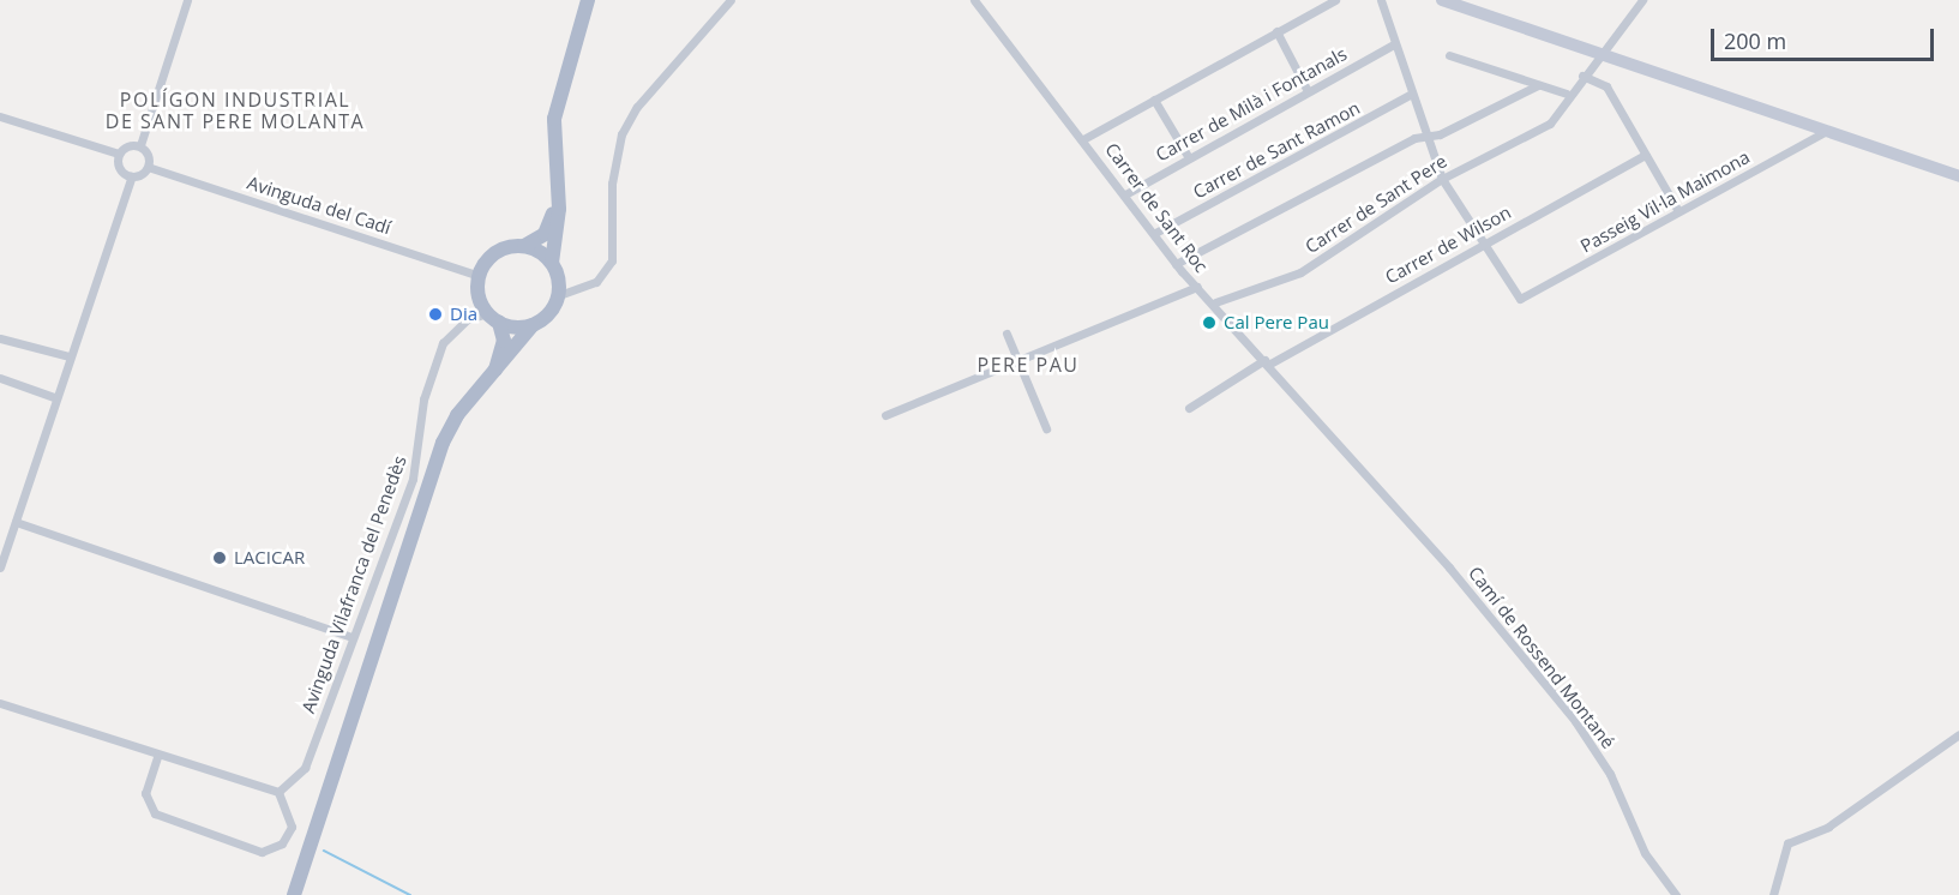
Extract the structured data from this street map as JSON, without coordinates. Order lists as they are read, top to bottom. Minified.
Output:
{"streets":{"street":["Carrer de Milà i Fontanals","Carrer de Sant Ramon","Passeig Vil·la Maimona","Carrer de Sant Pere","Avinguda del Cadí","Carrer de Sant Roc","Carrer de Wilson","Avinguda Vilafranca del Penedès","Camí de Rossend Montané"]},"crossings":[["Carrer de Milà i Fontanals","Carrer de Sant Roc"],["Carrer de Sant Ramon","Carrer de Sant Roc"],["Passeig Vil·la Maimona","Carrer de Wilson"],["Carrer de Sant Pere","Carrer de Sant Roc"],["Avinguda del Cadí","Avinguda Vilafranca del Penedès"],["Carrer de Sant Roc","Carrer de Wilson"],["Carrer de Sant Roc","Camí de Rossend Montané"]],"districts":["POLÍGON INDUSTRIAL DE SANT PERE MOLANTA","PERE PAU"],"places":["Dia","Cal Pere Pau","LACICAR"],"scale_bar":"200 m"}
